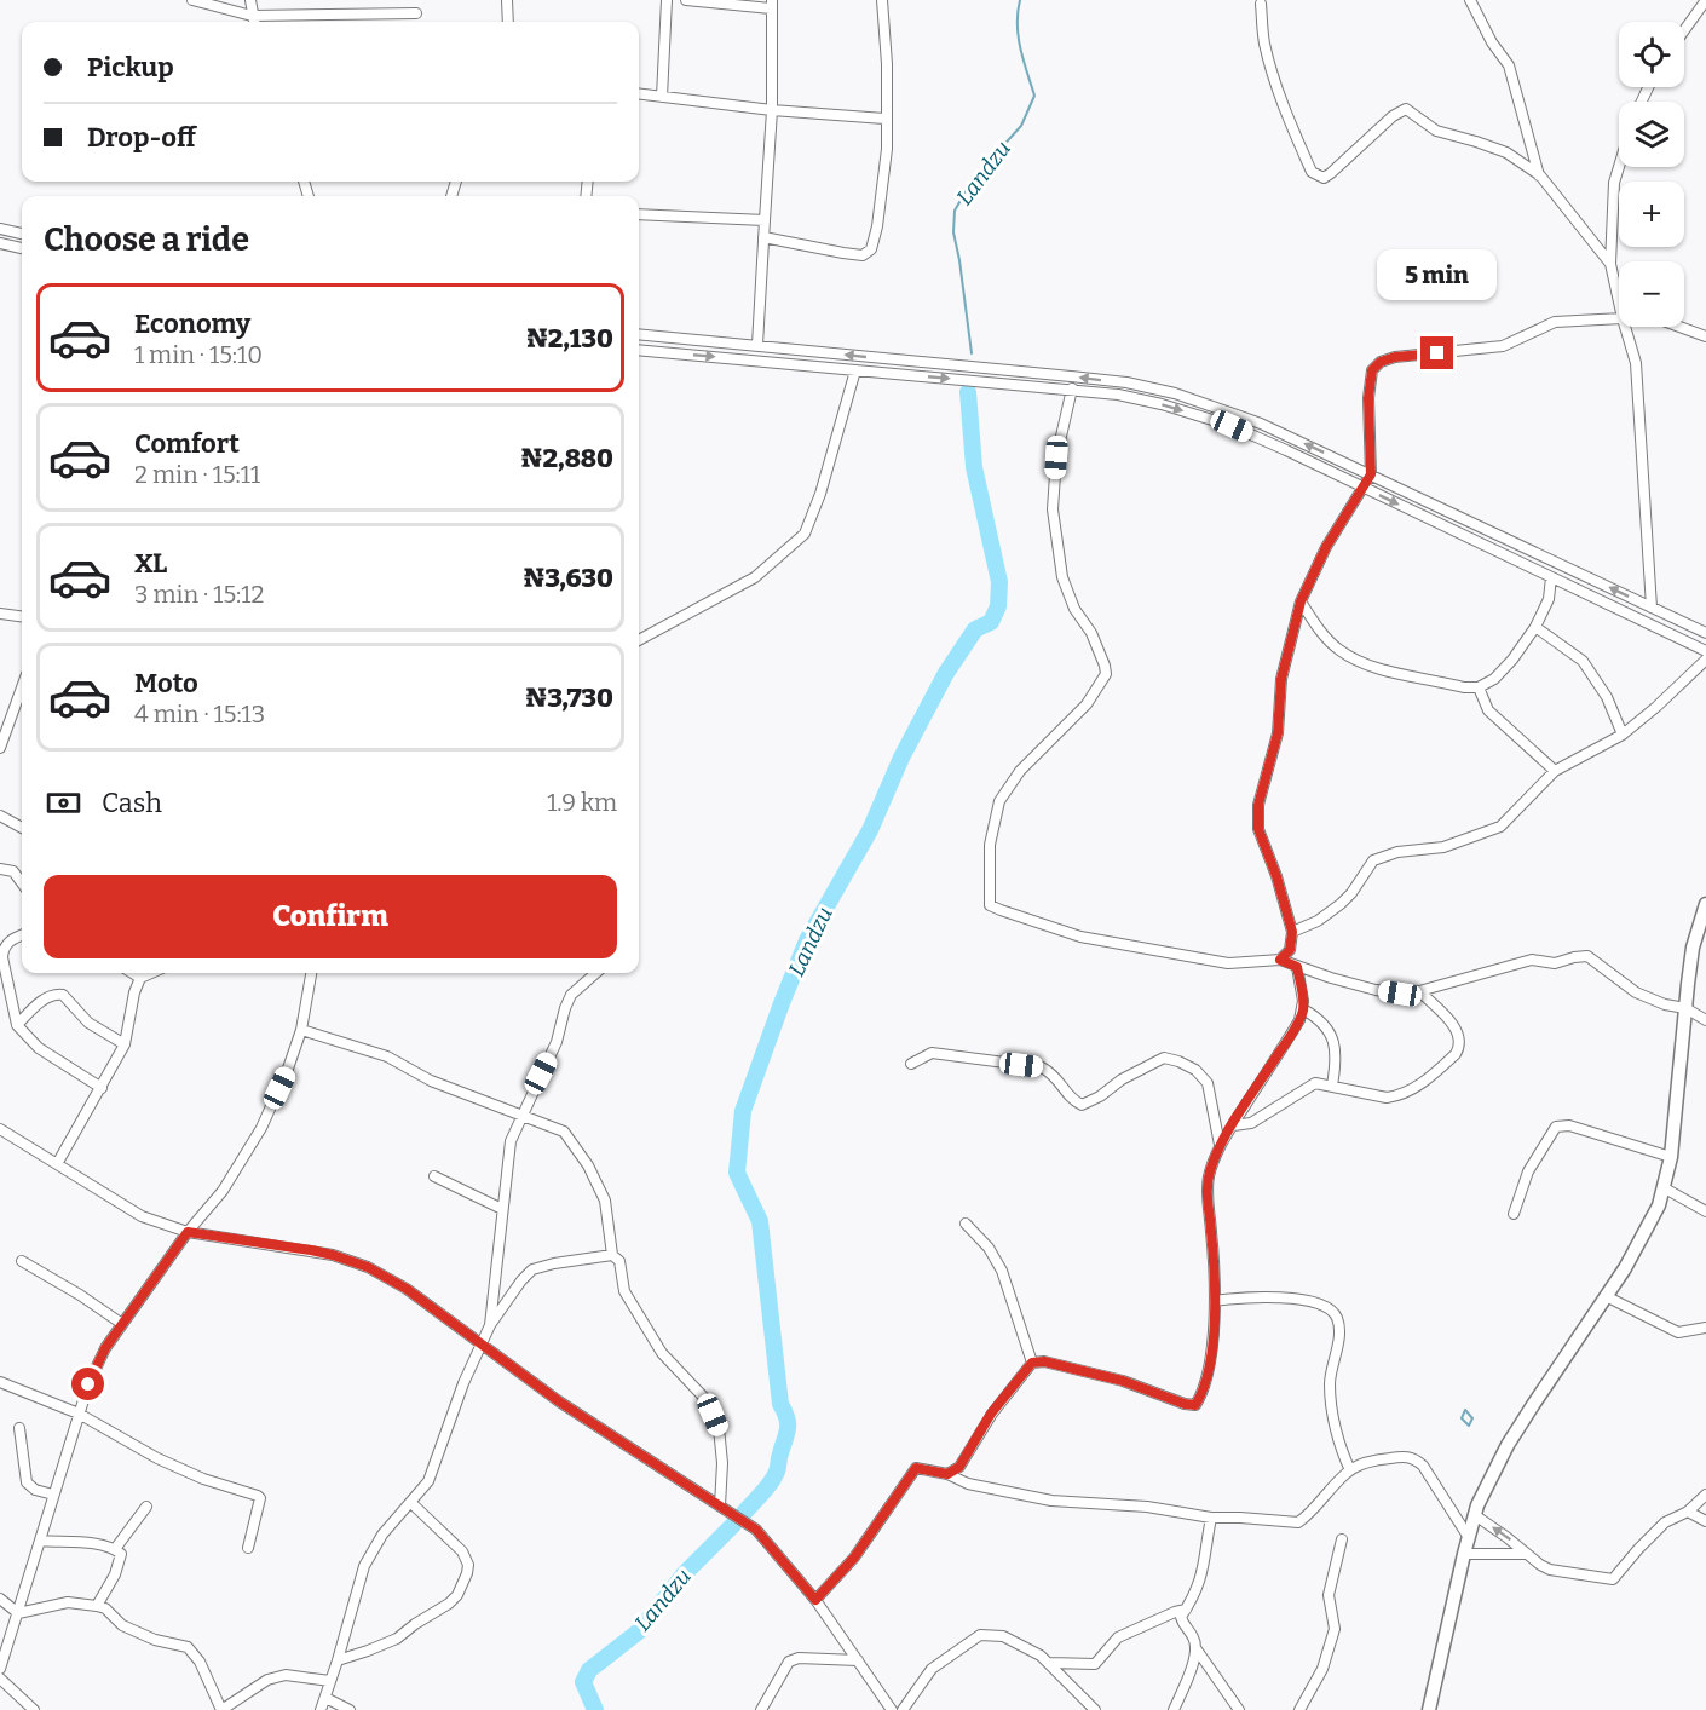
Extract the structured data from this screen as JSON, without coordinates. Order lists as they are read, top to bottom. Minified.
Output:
{"water":["Landzu"],"page":{"map_buttons":["+","−"],"banner":["Pickup","Drop-off"],"heading":"Choose a ride","bubble":"5 min","list":[{"name":"Economy","note":"1 min · 15:10","value":"₦2,130"},{"name":"Comfort","note":"2 min · 15:11","value":"₦2,880"},{"name":"XL","note":"3 min · 15:12","value":"₦3,630"},{"name":"Moto","note":"4 min · 15:13","value":"₦3,730"}],"pay":["Cash","1.9 km"],"buttons":"Confirm"}}
